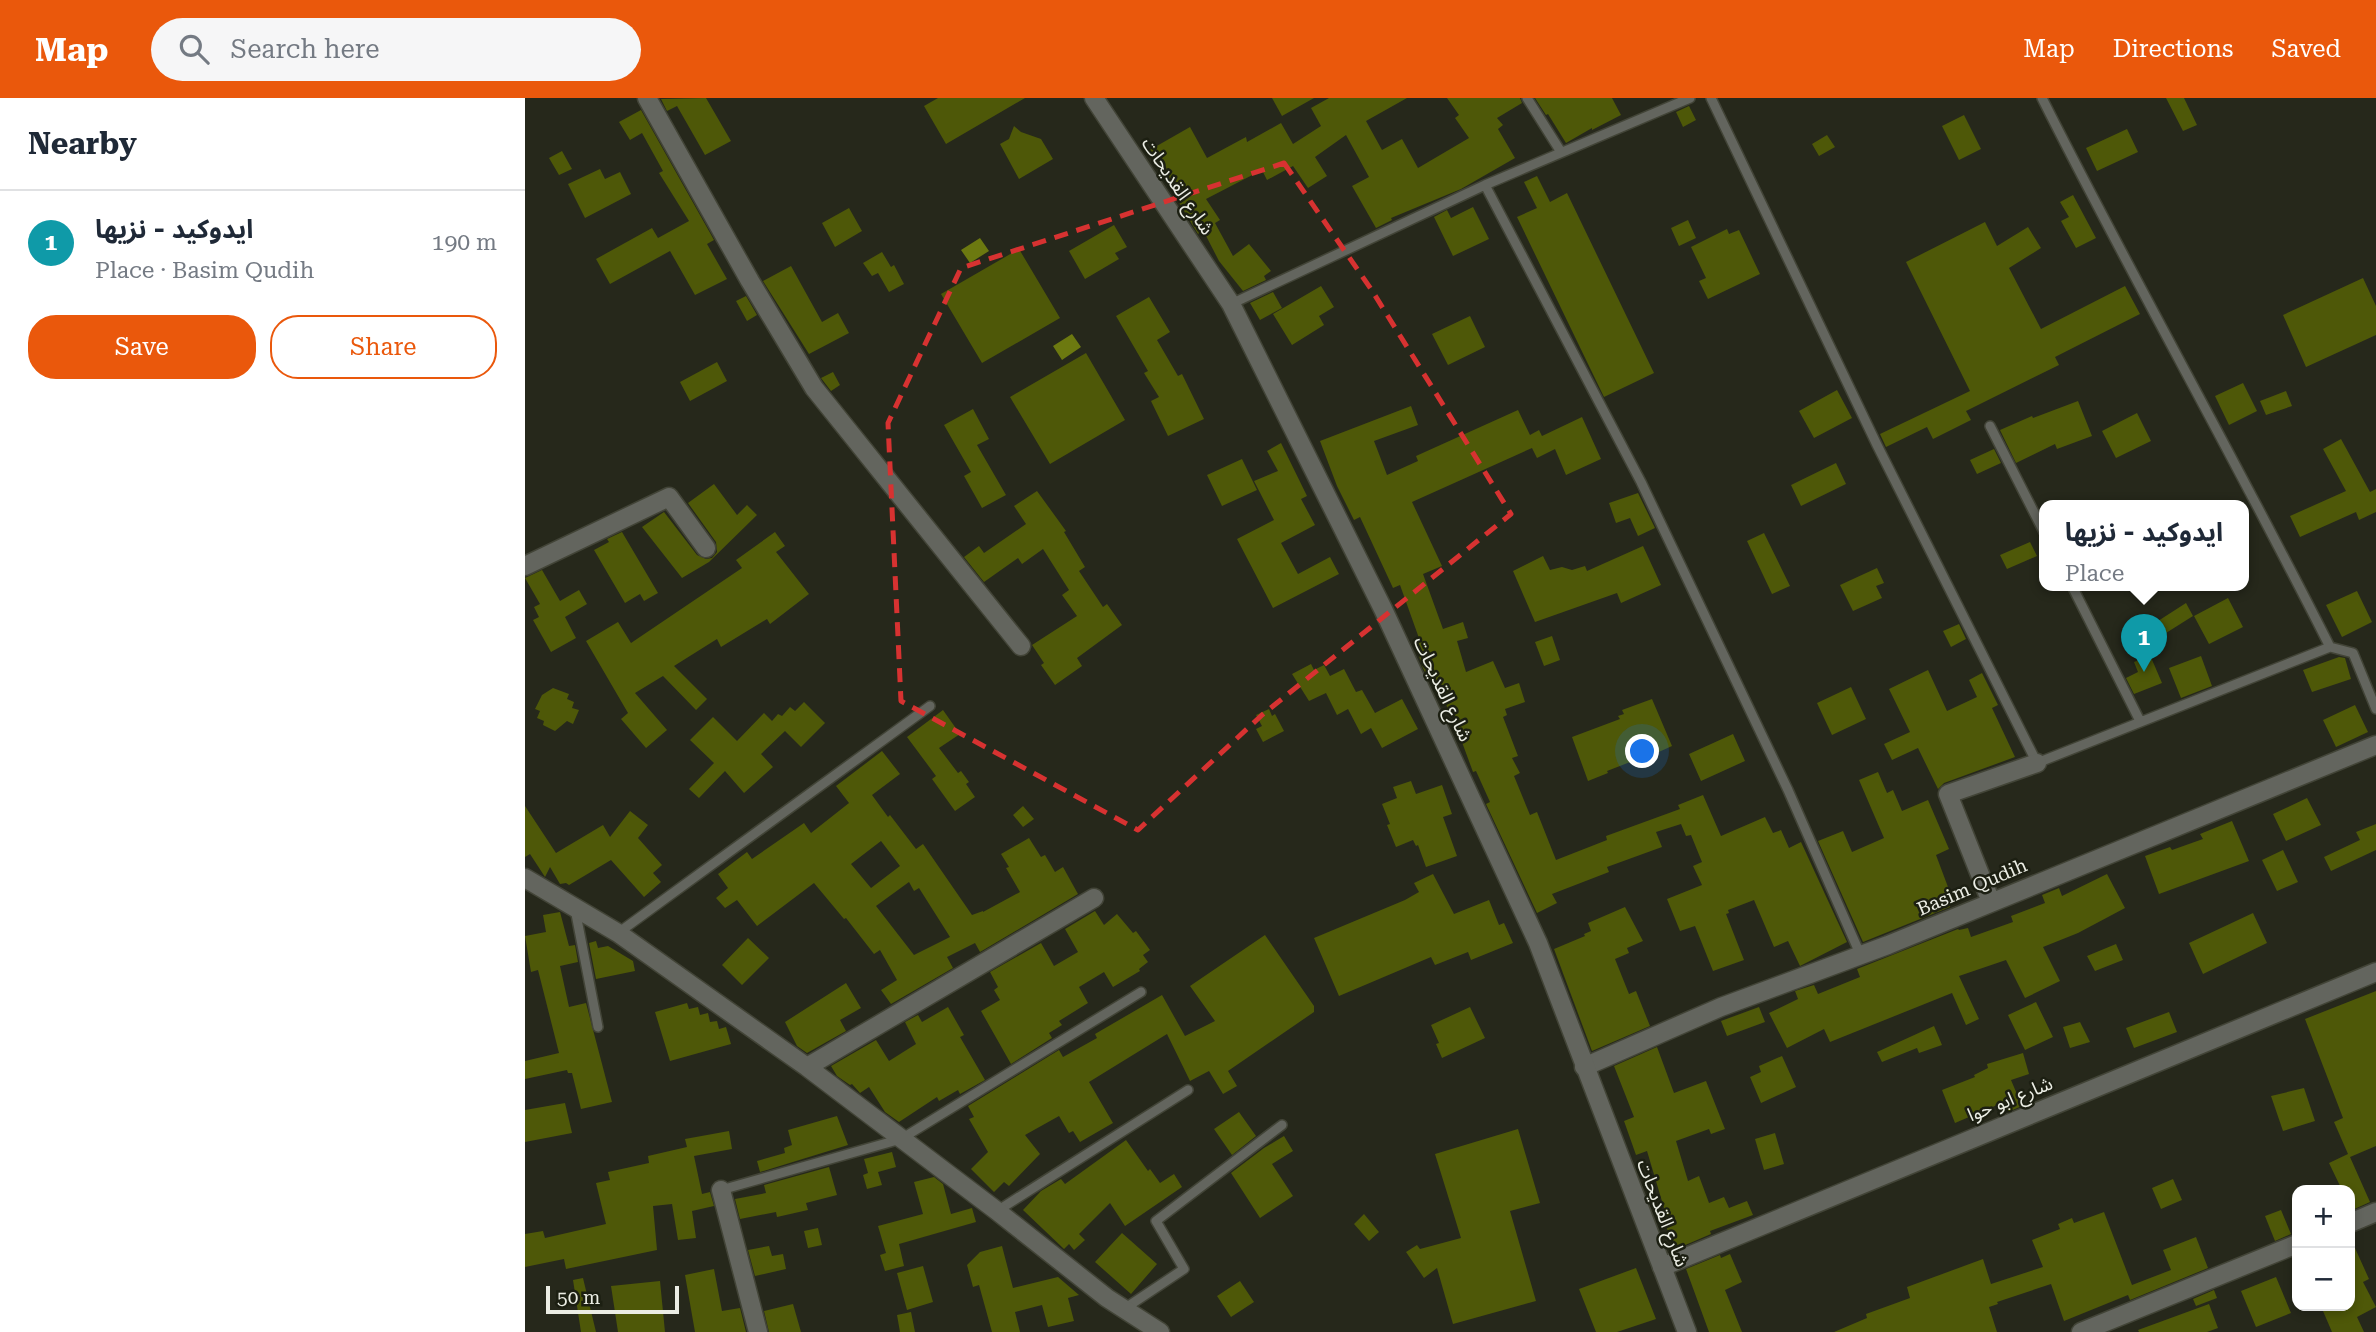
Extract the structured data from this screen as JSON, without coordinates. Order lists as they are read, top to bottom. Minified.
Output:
{"streets":{"street":["شارع القديحات","Basim Qudih","شارع ابو حوا"]},"crossings":[["شارع القديحات","Basim Qudih"],["شارع القديحات","شارع ابو حوا"]],"scale_bar":"50 m","page":{"header":"Map","search":"Search here","nav":["Map","Directions","Saved"],"heading":"Nearby","list":[{"mark":"1","name":"ايدوكيد - نزيها","note":"Place · Basim Qudih","value":"190 m"}],"buttons":["Save","Share"],"popup":["ايدوكيد - نزيها","Place"],"pins":"1","map_buttons":["+","−"],"scale":"50 m"}}
